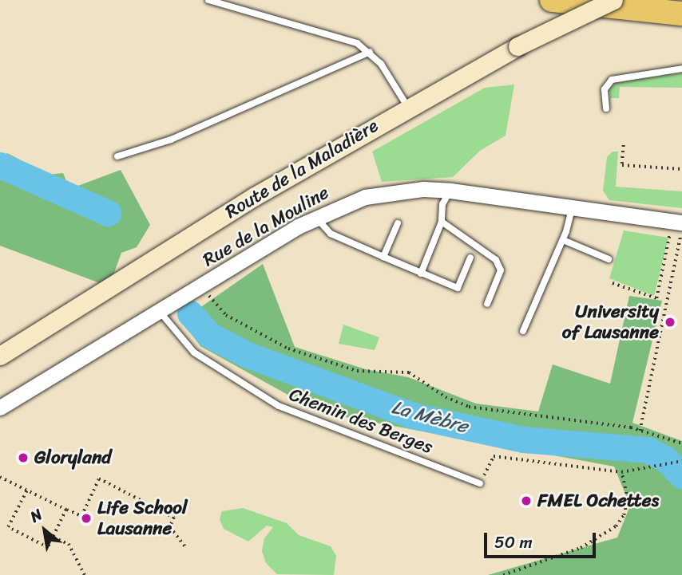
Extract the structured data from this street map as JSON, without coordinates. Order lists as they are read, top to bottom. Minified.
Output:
{"streets":{"main road":["Route de la Maladière"],"street":["Rue de la Mouline"],"lane":["Chemin des Berges"]},"crossings":[["Rue de la Mouline","Chemin des Berges"]],"water":["La Mèbre"],"places":["University of Lausanne","Gloryland","FMEL Ochettes","Life School Lausanne"],"scale_bar":"50 m","north":"top left"}
